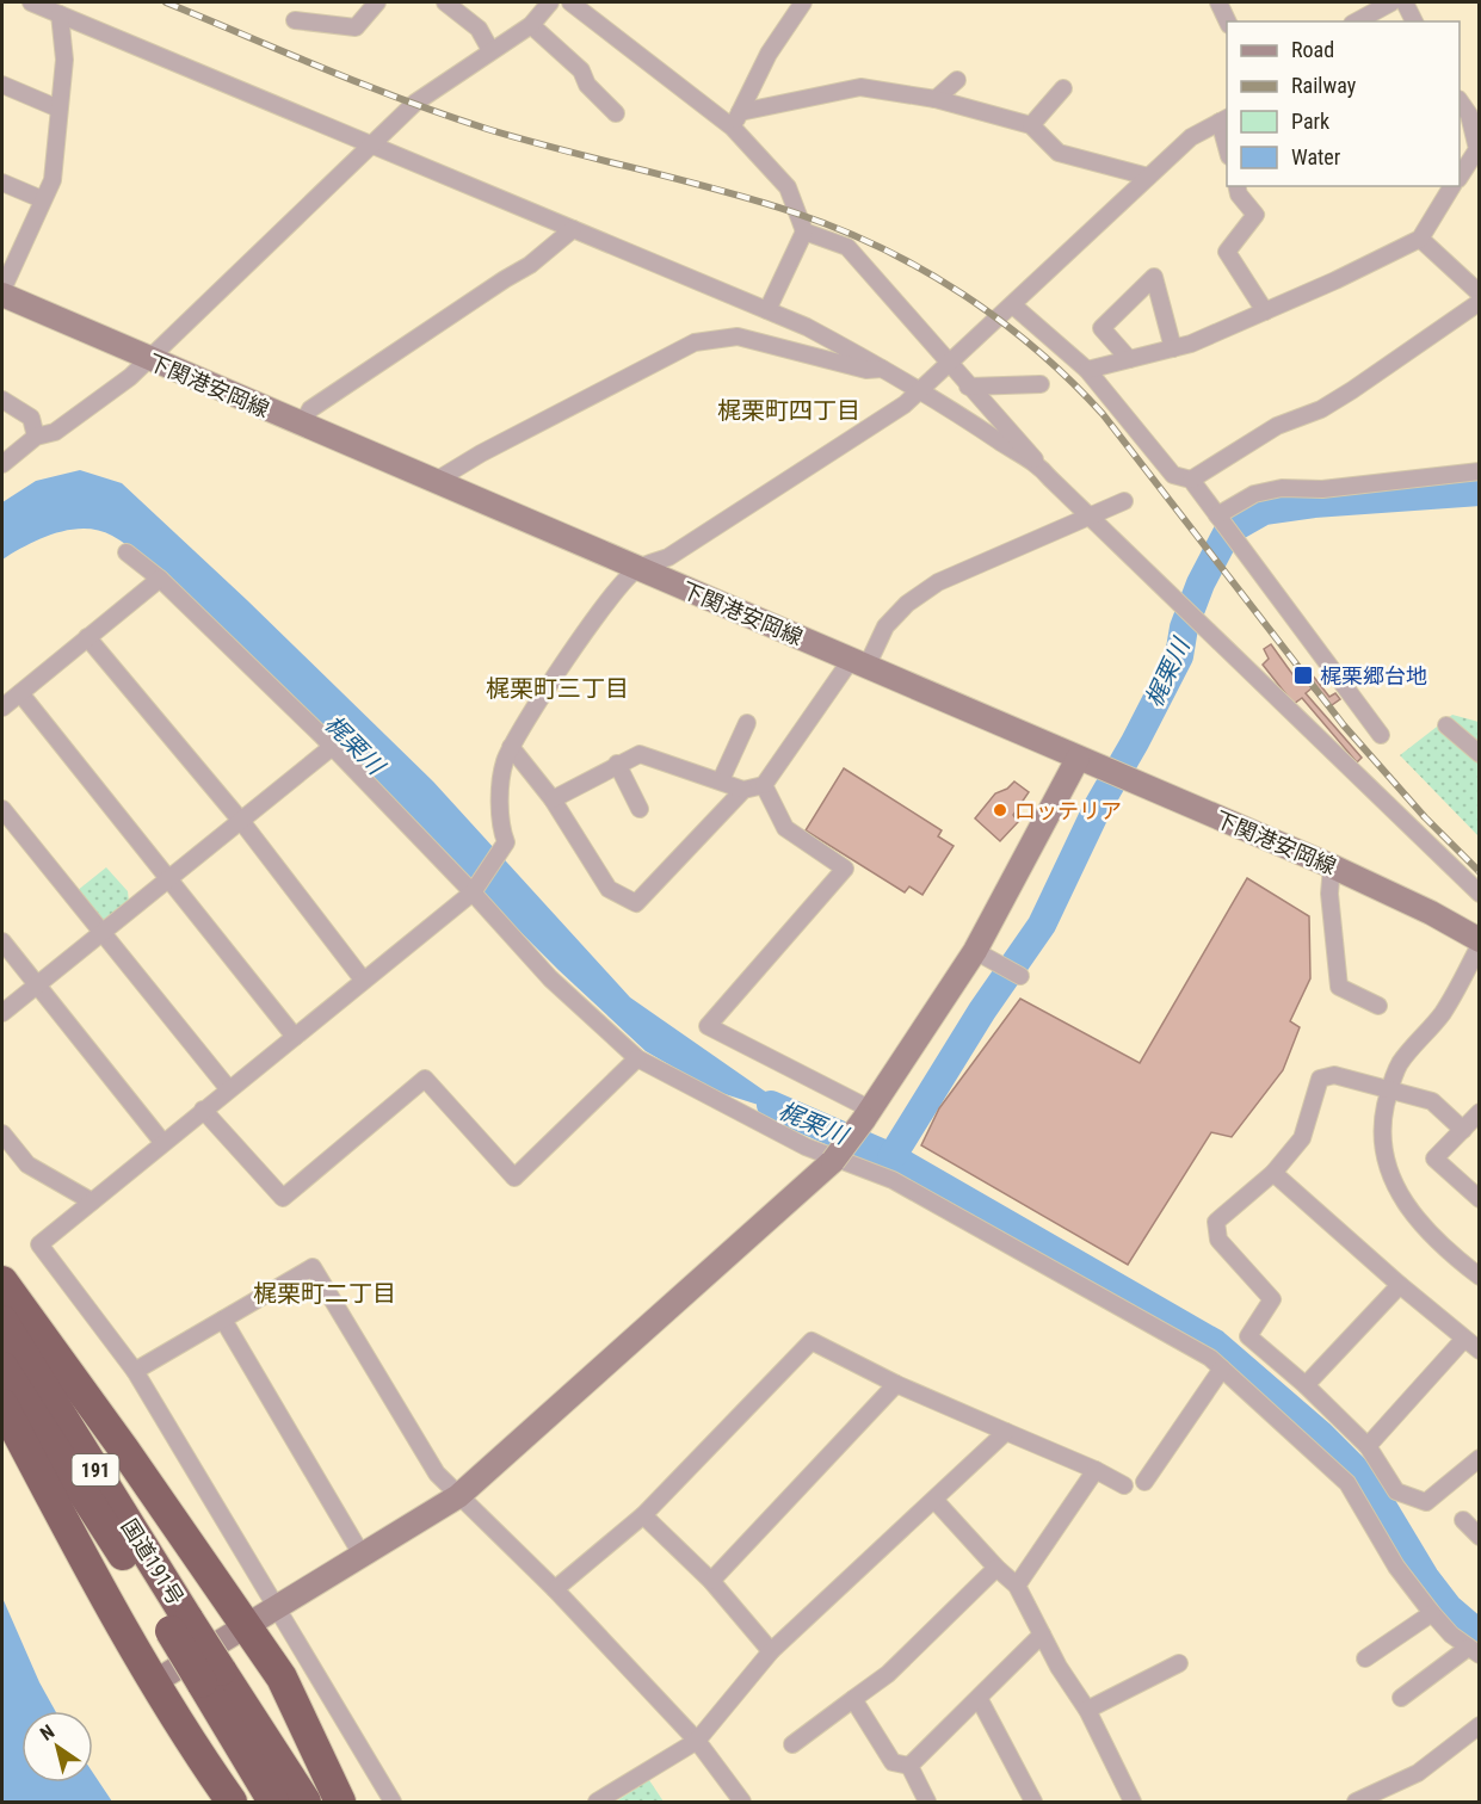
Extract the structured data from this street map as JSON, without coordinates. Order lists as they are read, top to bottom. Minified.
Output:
{"streets":{"highway":["191","国道191号"],"main road":["下関港安岡線"]},"districts":["梶栗町四丁目","梶栗町三丁目","梶栗町二丁目"],"water":["梶栗川"],"places":{"transit":["梶栗郷台地"],"other":["ロッテリア"]},"legend":["Road","Railway","Park","Water"],"north":"top left"}
